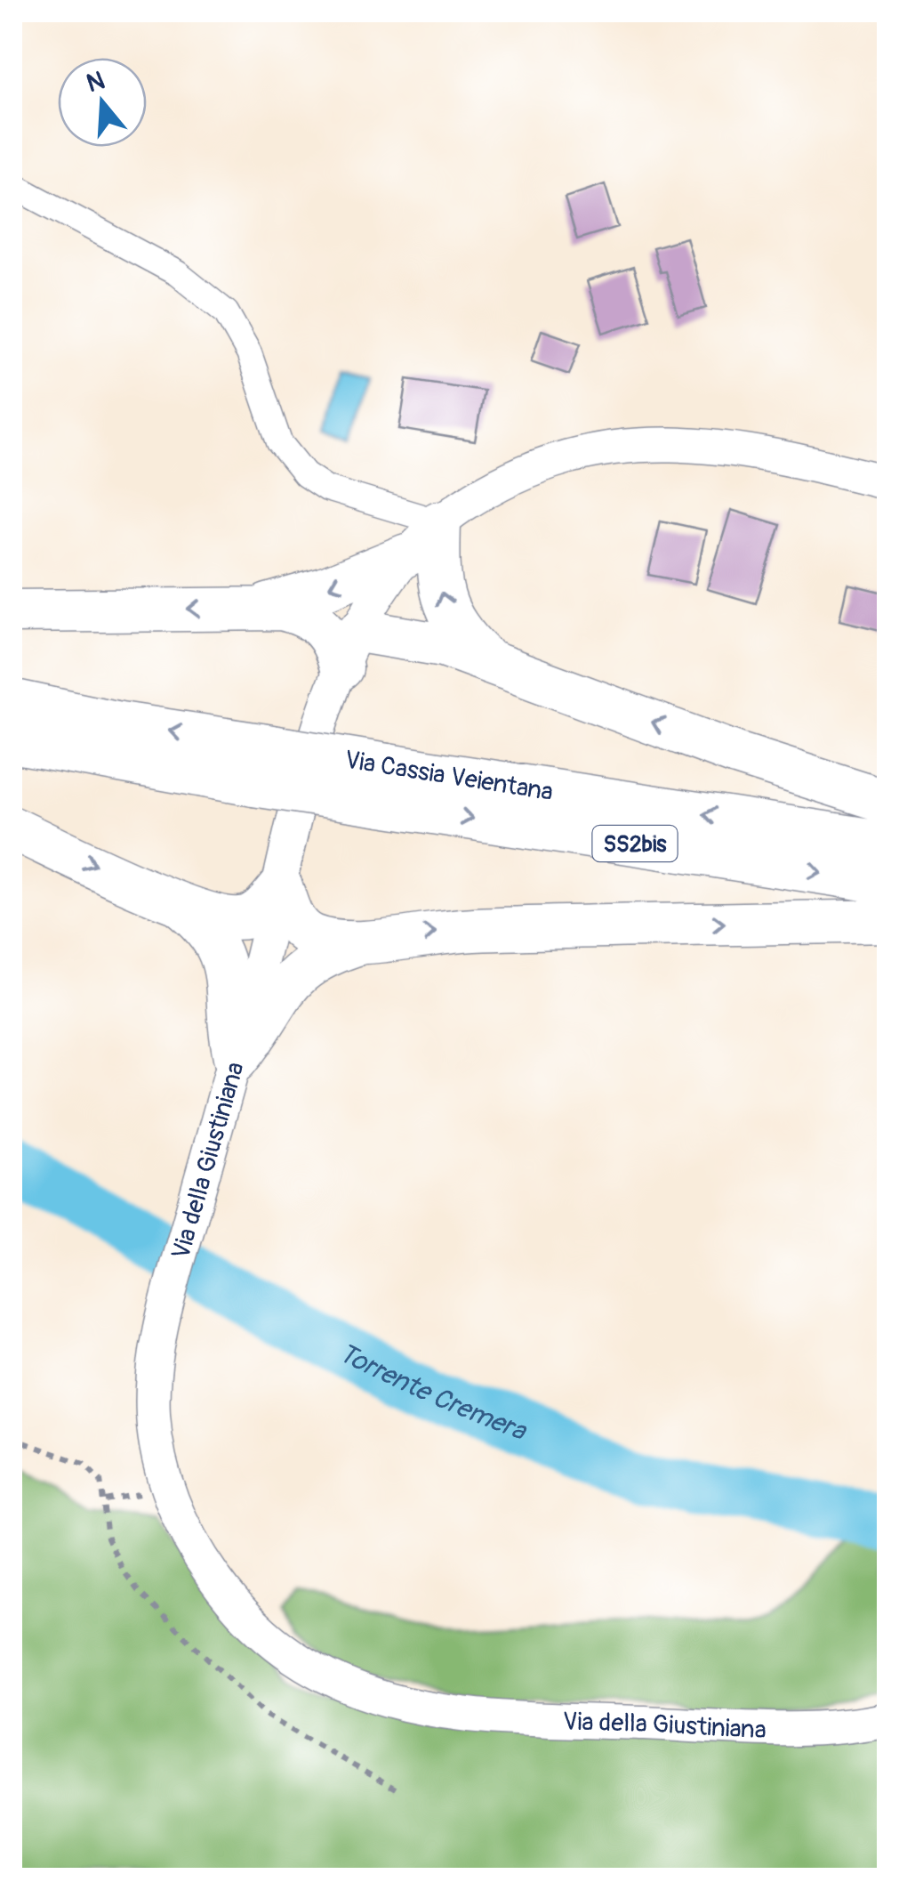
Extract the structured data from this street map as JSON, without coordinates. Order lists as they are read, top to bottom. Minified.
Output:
{"streets":{"highway":["Via Cassia Veientana","SS2bis"],"street":["Via della Giustiniana"]},"water":["Torrente Cremera"],"north":"top"}
